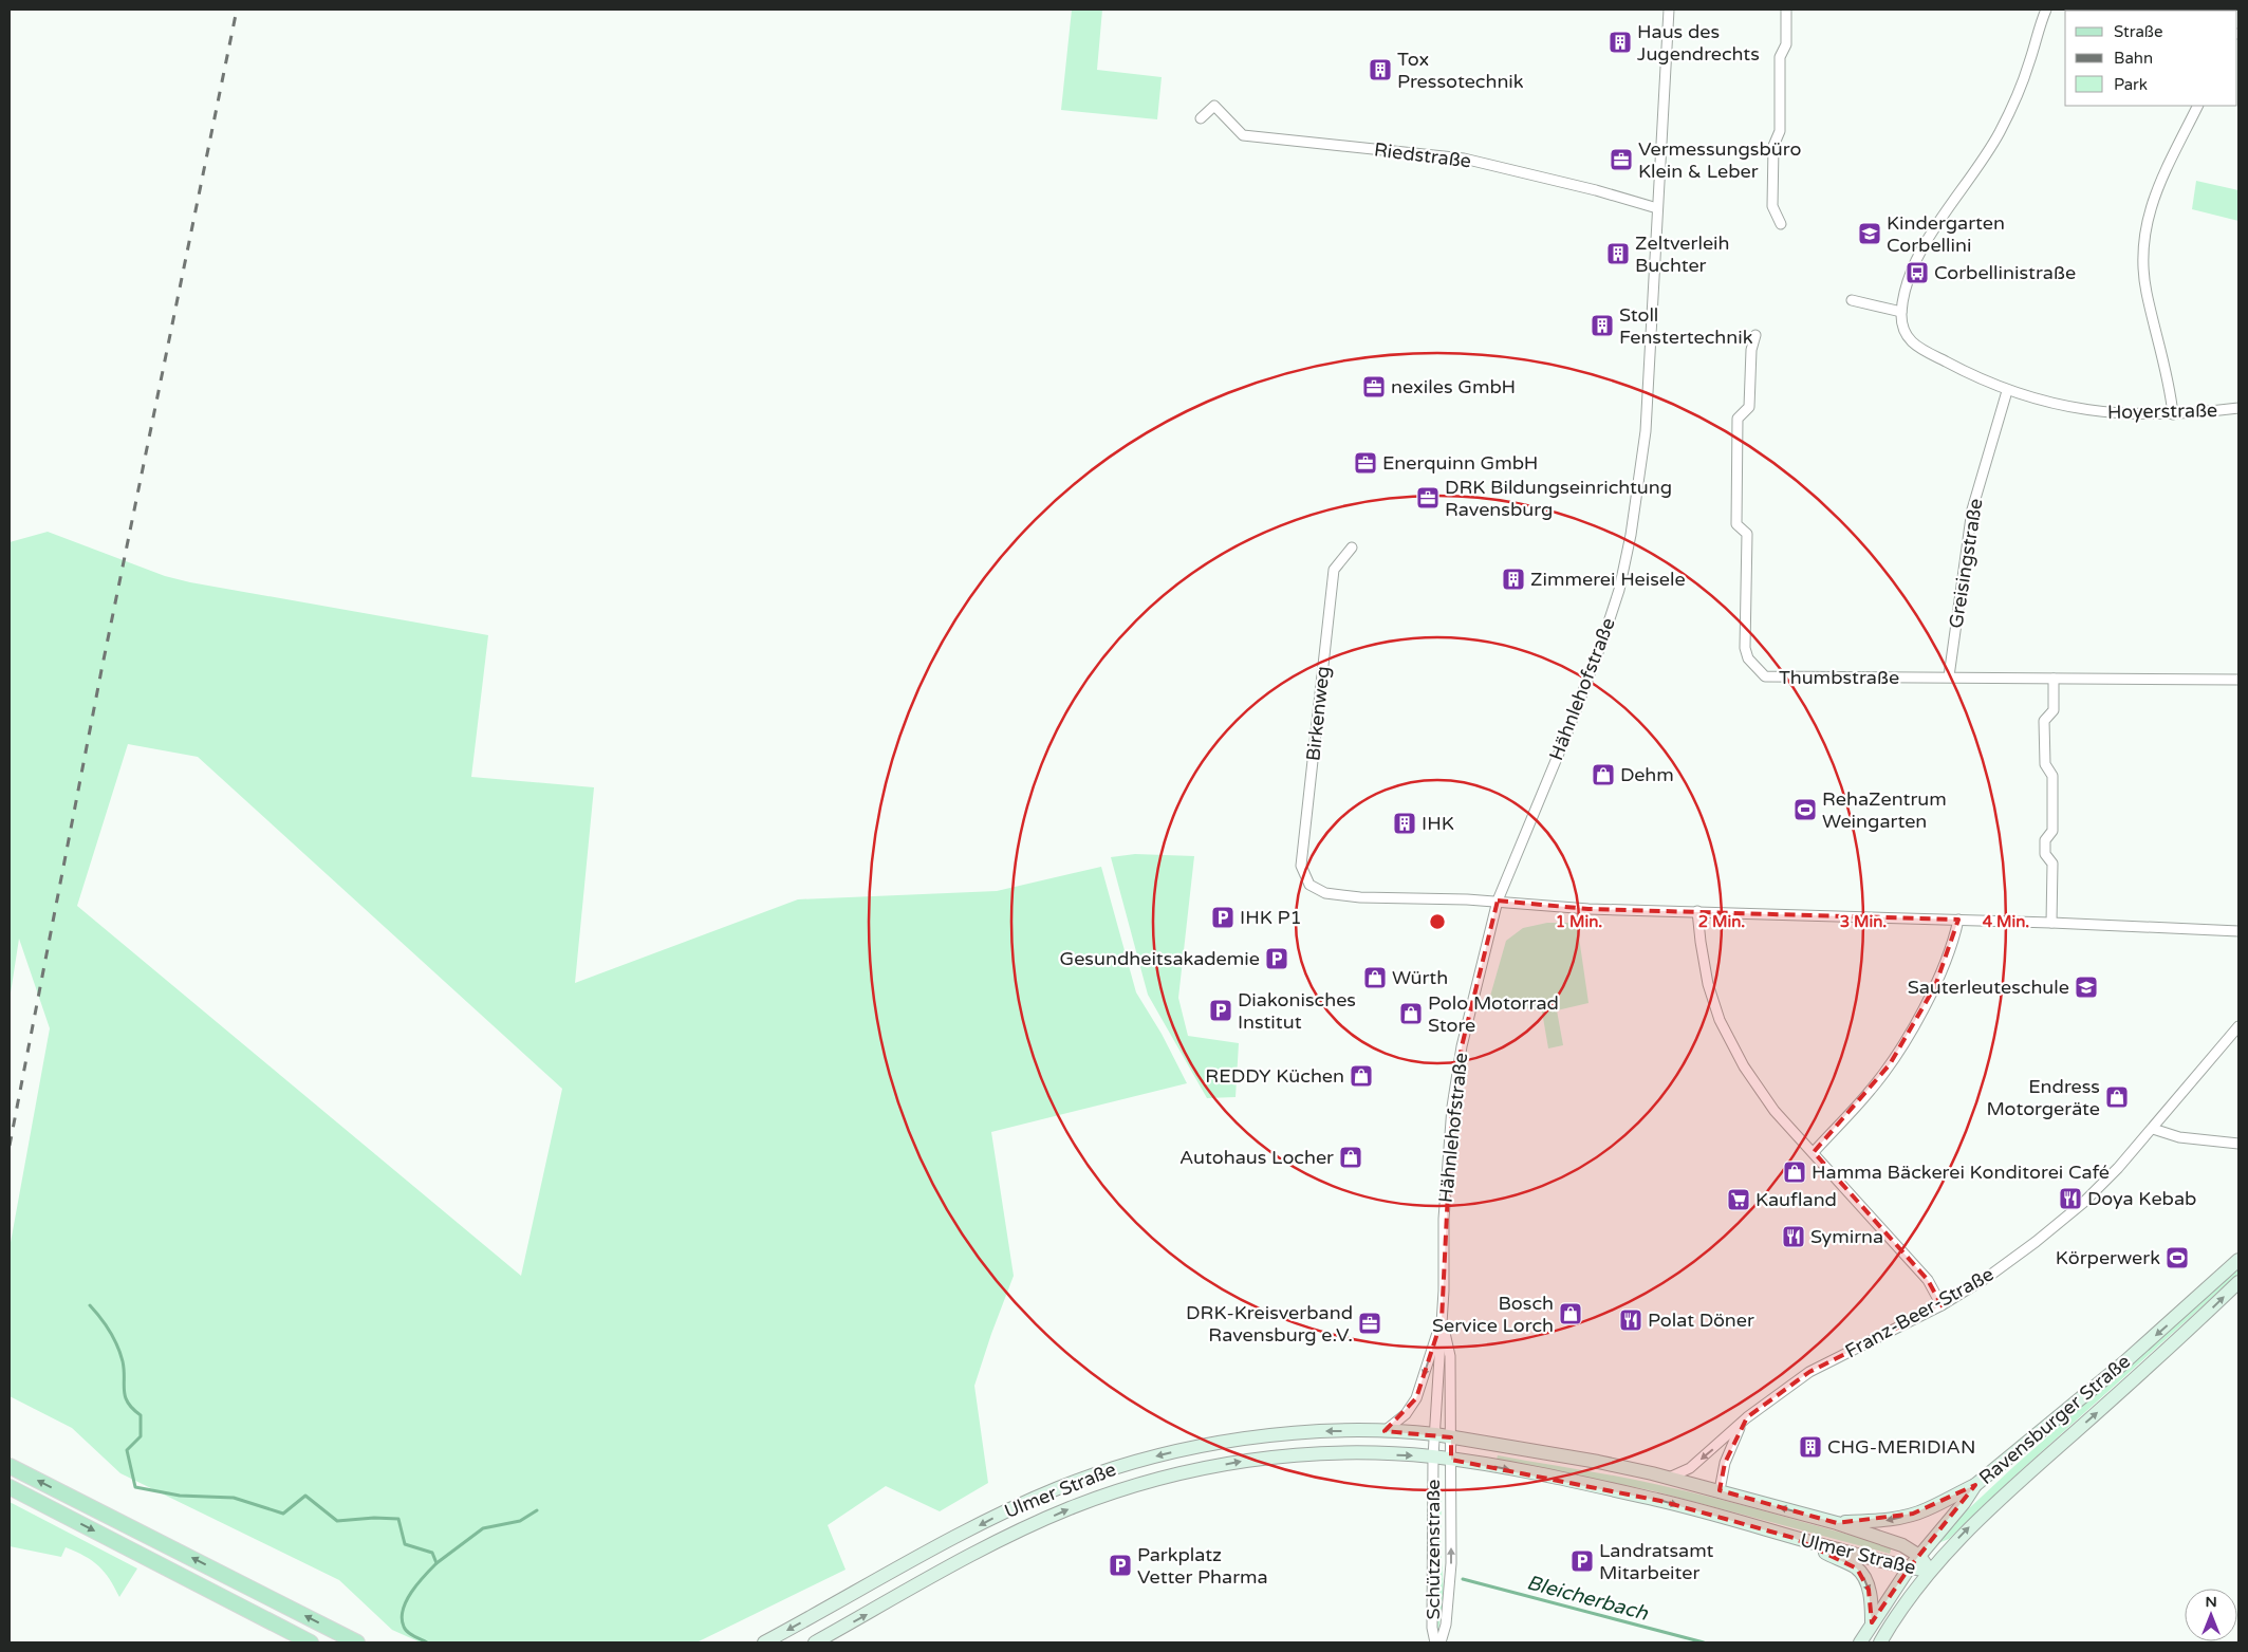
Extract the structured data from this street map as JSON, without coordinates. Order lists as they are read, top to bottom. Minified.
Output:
{"streets":{"main road":["Ravensburger Straße","Ulmer Straße"],"street":["Riedstraße","Hoyerstraße","Greisingstraße","Thumbstraße","Hähnlehofstraße","Birkenweg","Franz-Beer-Straße","Schützenstraße"]},"crossings":[["Riedstraße","Hähnlehofstraße"],["Hoyerstraße","Greisingstraße"],["Greisingstraße","Thumbstraße"],["Hähnlehofstraße","Birkenweg"],["Franz-Beer-Straße","Ulmer Straße"],["Ravensburger Straße","Ulmer Straße"],["Ulmer Straße","Schützenstraße"]],"water":["Bleicherbach"],"places":{"building":["Haus des Jugendrechts","Tox Pressotechnik","Zeltverleih Buchter","Stoll Fenstertechnik","Zimmerei Heisele","IHK","CHG-MERIDIAN"],"office":["Vermessungsbüro Klein & Leber","nexiles GmbH","Enerquinn GmbH","DRK Bildungseinrichtung Ravensburg","DRK-Kreisverband Ravensburg e.V."],"school or university":["Kindergarten Corbellini","Sauterleuteschule"],"bus stop":["Corbellinistraße"],"shop":["Dehm","Würth","Polo Motorrad Store","REDDY Küchen","Endress Motorgeräte","Autohaus Locher","Hamma Bäckerei Konditorei Café","Bosch Service Lorch"],"sports":["RehaZentrum Weingarten","Körperwerk"],"parking":["IHK P1","Gesundheitsakademie","Diakonisches Institut","Landratsamt Mitarbeiter","Parkplatz Vetter Pharma"],"restaurant":["Doya Kebab","Symirna","Polat Döner"],"supermarket":["Kaufland"]},"legend":["Straße","Bahn","Park"],"north":"top","rings":["1 Min.","2 Min.","3 Min.","4 Min."]}
